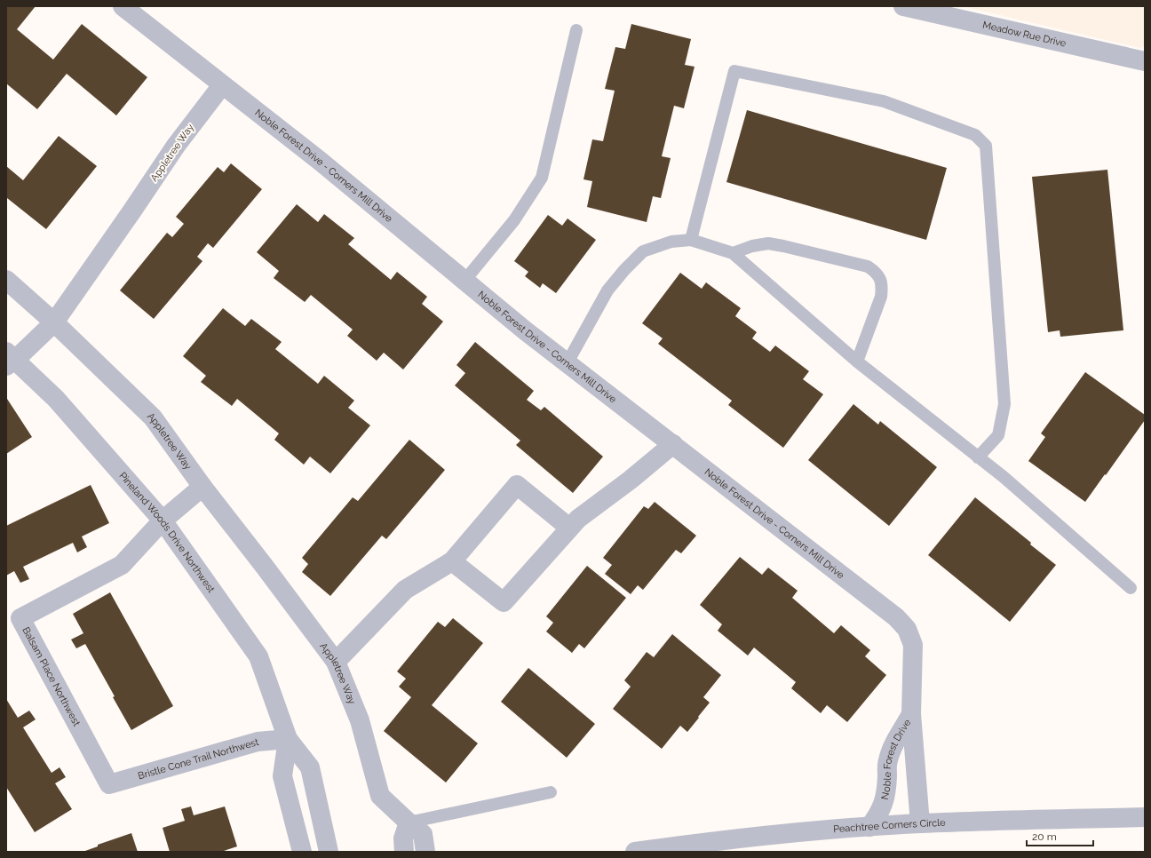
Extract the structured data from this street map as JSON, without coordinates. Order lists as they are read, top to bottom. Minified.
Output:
{"streets":{"street":["Meadow Rue Drive","Appletree Way","Noble Forest Drive - Corners Mill Drive","Pineland Woods Drive Northwest","Balsam Place Northwest","Bristle Cone Trail Northwest","Noble Forest Drive","Peachtree Corners Circle"]},"crossings":[["Appletree Way","Noble Forest Drive - Corners Mill Drive"],["Appletree Way","Balsam Place Northwest"],["Noble Forest Drive - Corners Mill Drive","Noble Forest Drive"],["Pineland Woods Drive Northwest","Balsam Place Northwest"],["Pineland Woods Drive Northwest","Bristle Cone Trail Northwest"],["Balsam Place Northwest","Bristle Cone Trail Northwest"],["Noble Forest Drive","Peachtree Corners Circle"]],"scale_bar":"20 m"}
